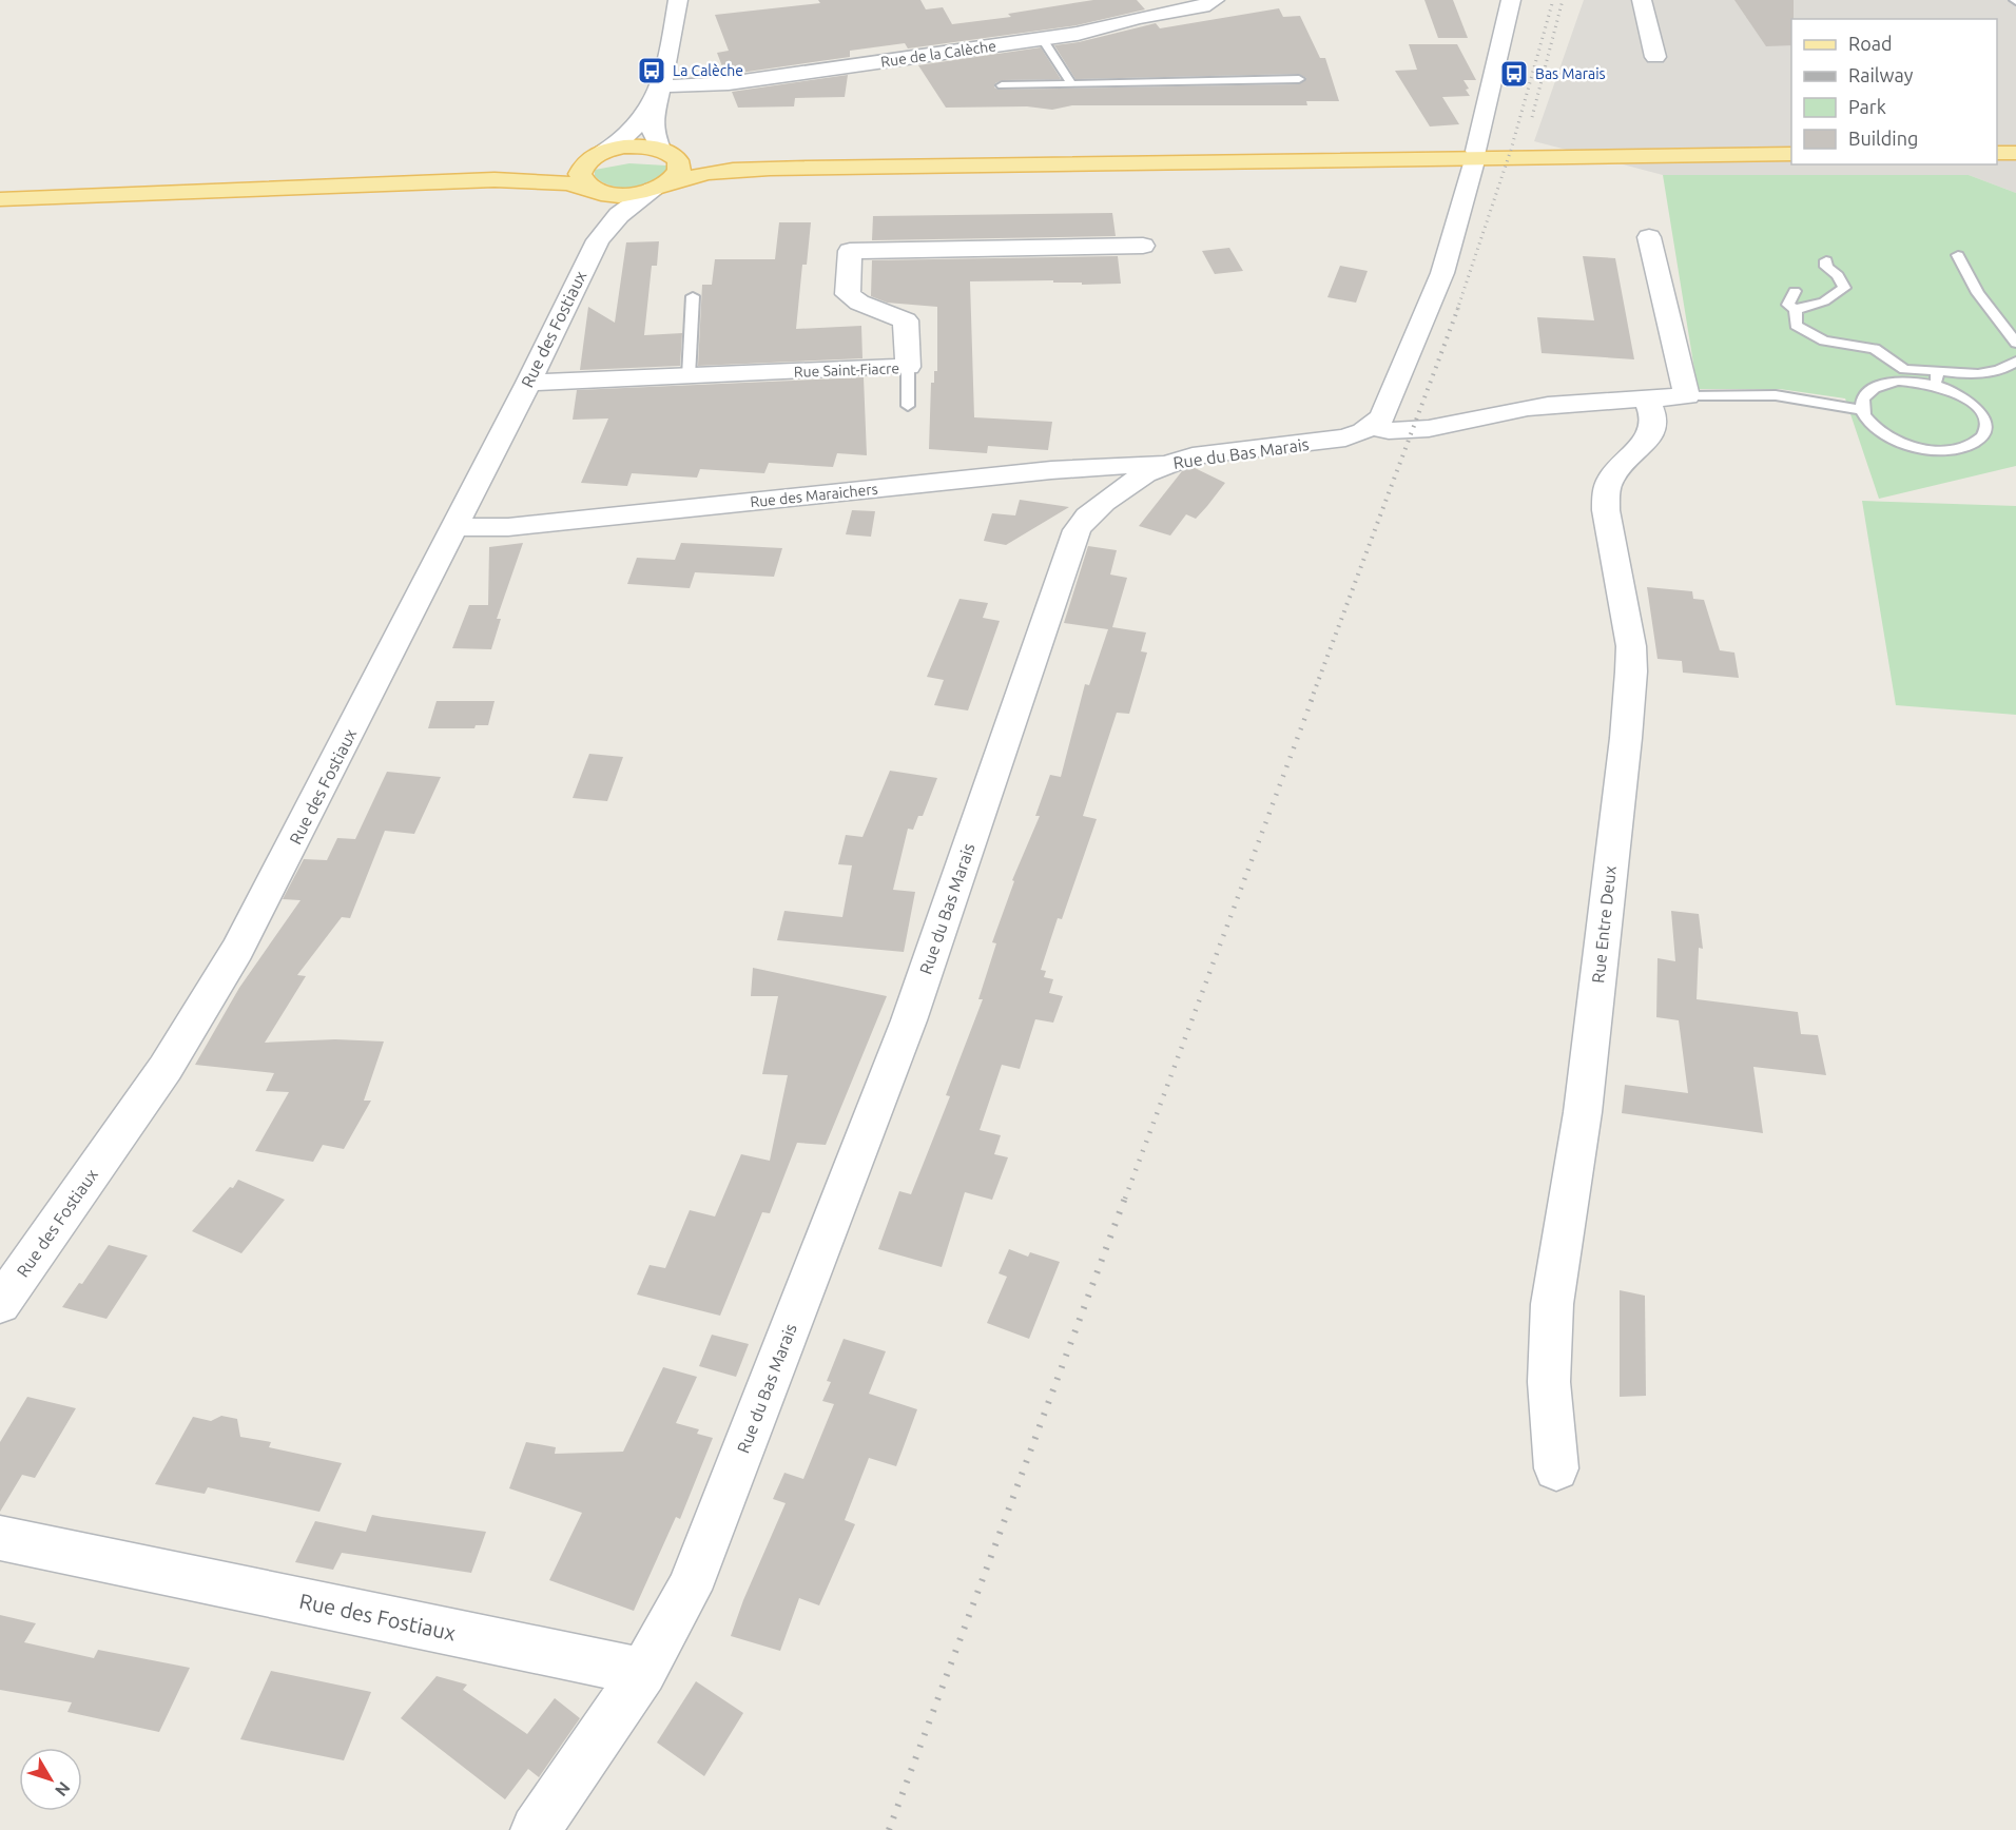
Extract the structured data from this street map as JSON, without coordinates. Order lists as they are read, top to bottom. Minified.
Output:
{"streets":{"street":["Rue de la Calèche","Rue des Fostiaux","Rue Saint-Fiacre","Rue du Bas Marais","Rue des Maraichers","Rue Entre Deux"]},"crossings":[["Rue des Fostiaux","Rue Saint-Fiacre"],["Rue des Fostiaux","Rue du Bas Marais"],["Rue des Fostiaux","Rue des Maraichers"],["Rue du Bas Marais","Rue des Maraichers"]],"places":{"bus stop":["La Calèche","Bas Marais"]},"legend":["Road","Railway","Park","Building"],"north":"bottom right"}
